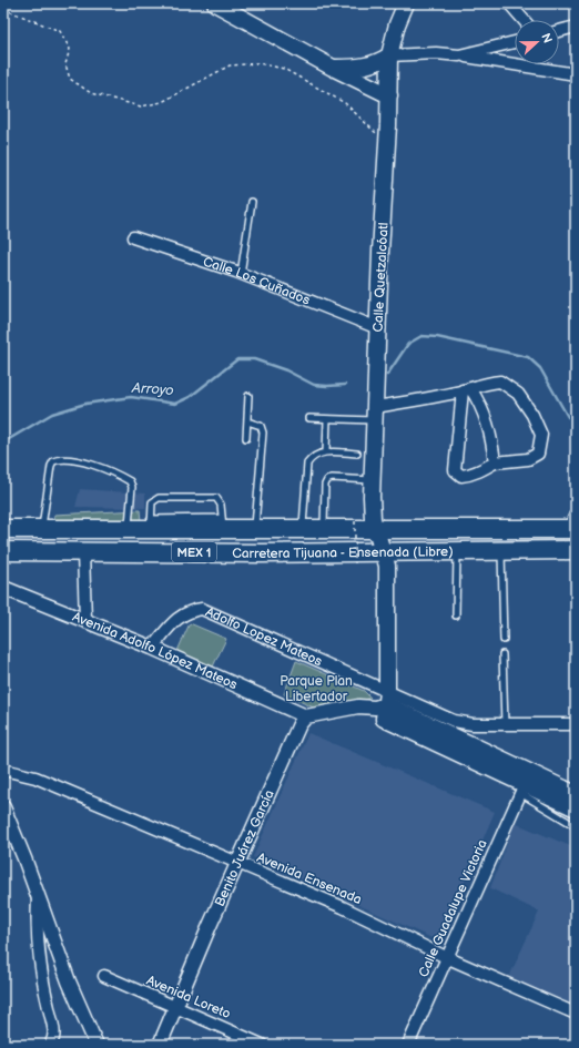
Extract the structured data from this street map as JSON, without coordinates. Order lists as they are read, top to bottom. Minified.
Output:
{"streets":{"highway":["Carretera Tijuana - Ensenada (Libre)","MEX 1"],"main road":["Calle Quetzalcóatl"],"street":["Calle Los Cuñados","Adolfo Lopez Mateos","Avenida Adolfo López Mateos","Benito Juárez García","Avenida Ensenada","Calle Guadalupe Victoria","Avenida Loreto"]},"crossings":[["Calle Quetzalcóatl","Calle Los Cuñados"],["Calle Quetzalcóatl","Carretera Tijuana - Ensenada (Libre)"],["Adolfo Lopez Mateos","Avenida Adolfo López Mateos"],["Avenida Adolfo López Mateos","Benito Juárez García"],["Benito Juárez García","Avenida Ensenada"],["Benito Juárez García","Avenida Loreto"],["Avenida Ensenada","Calle Guadalupe Victoria"]],"water":["Arroyo"],"parks":["Parque Plan Libertador"],"north":"right"}
